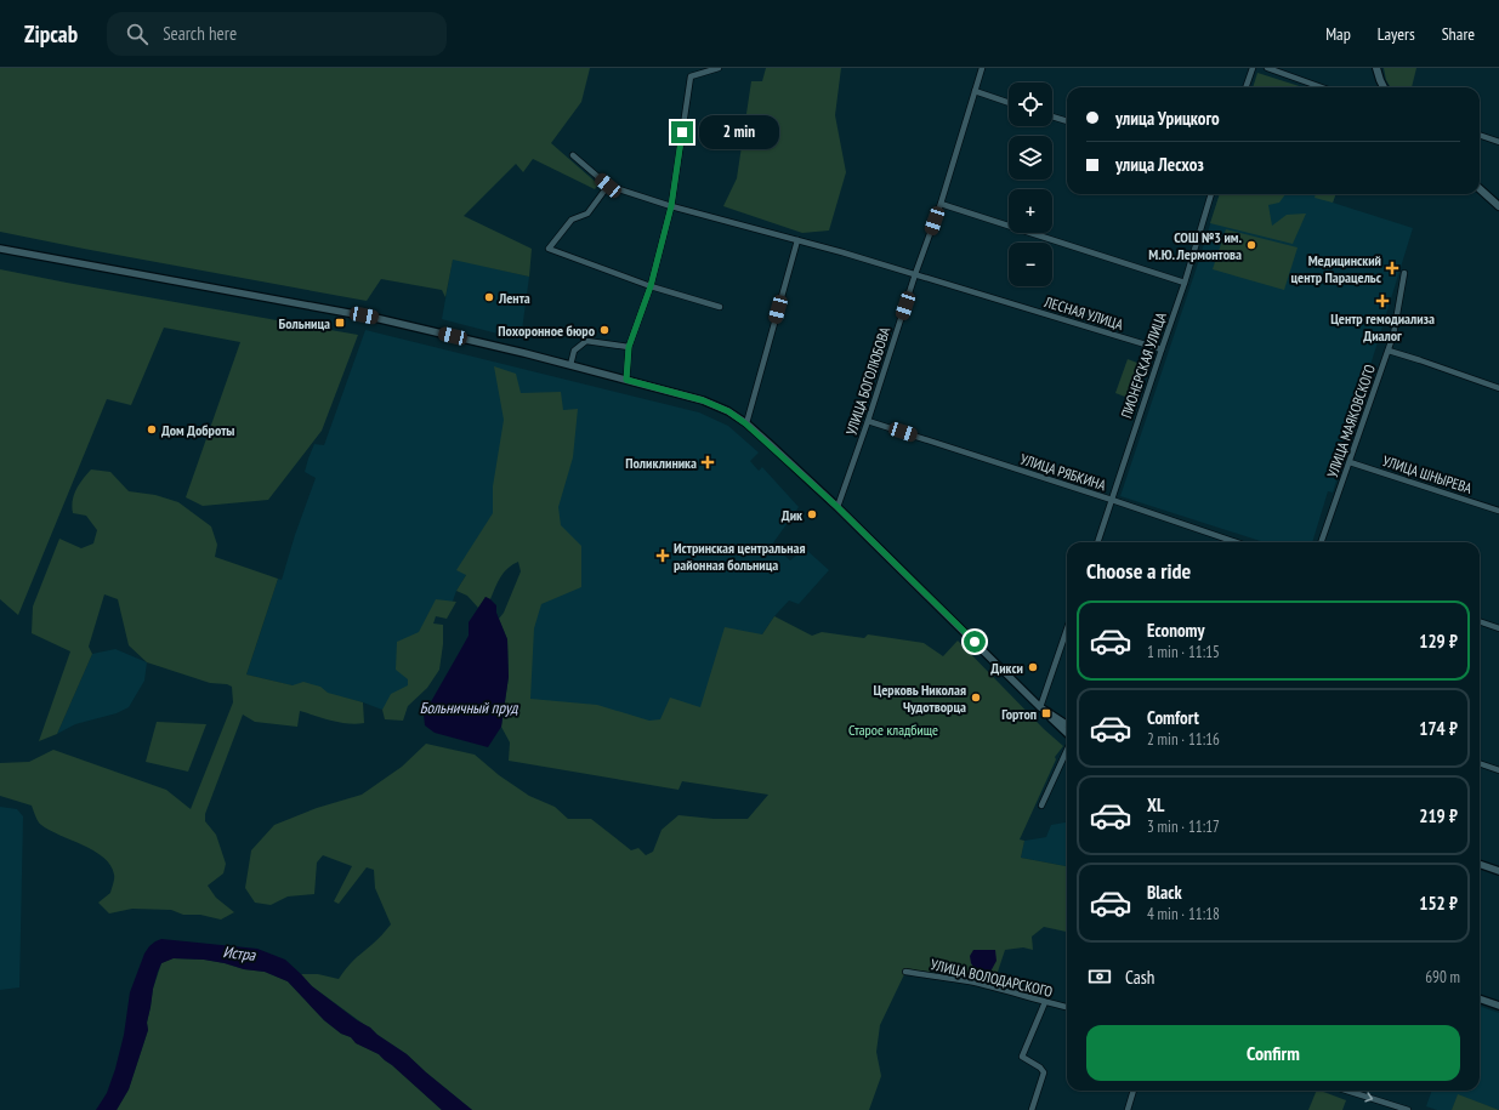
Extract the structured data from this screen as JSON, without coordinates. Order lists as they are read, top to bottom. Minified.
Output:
{"streets":{"street":["ЛЕСНАЯ УЛИЦА","ПИОНЕРСКАЯ УЛИЦА","УЛИЦА БОГОЛЮБОВА","УЛИЦА МАЯКОВСКОГО","УЛИЦА РЯБКИНА","УЛИЦА ШНЫРЕВА","УЛИЦА ВОЛОДАРСКОГО"]},"crossings":[["ЛЕСНАЯ УЛИЦА","ПИОНЕРСКАЯ УЛИЦА"],["ЛЕСНАЯ УЛИЦА","УЛИЦА БОГОЛЮБОВА"],["ПИОНЕРСКАЯ УЛИЦА","УЛИЦА РЯБКИНА"],["УЛИЦА БОГОЛЮБОВА","УЛИЦА РЯБКИНА"],["УЛИЦА МАЯКОВСКОГО","УЛИЦА ШНЫРЕВА"]],"water":["Больничный пруд","Истра"],"parks":["Старое кладбище"],"places":{"other":["СОШ №3 им. М.Ю. Лермонтова","Лента","Похоронное бюро","Дом Доброты","Дик","Дикси","Церковь Николая Чудотворца"],"health":["Медицинский центр Парацельс","Центр гемодиализа Диалог","Поликлиника","Истринская центральная районная больница"],"transit":["Больница","Гортоп"]},"page":{"header":"Zipcab","search":"Search here","nav":["Map","Layers","Share"],"map_buttons":["+","−"],"banner":["улица Урицкого","улица Лесхоз"],"bubble":"2 min","heading":"Choose a ride","list":[{"name":"Economy","note":"1 min · 11:15","value":"129 ₽"},{"name":"Comfort","note":"2 min · 11:16","value":"174 ₽"},{"name":"XL","note":"3 min · 11:17","value":"219 ₽"},{"name":"Black","note":"4 min · 11:18","value":"152 ₽"}],"pay":["Cash","690 m"],"buttons":"Confirm"}}
